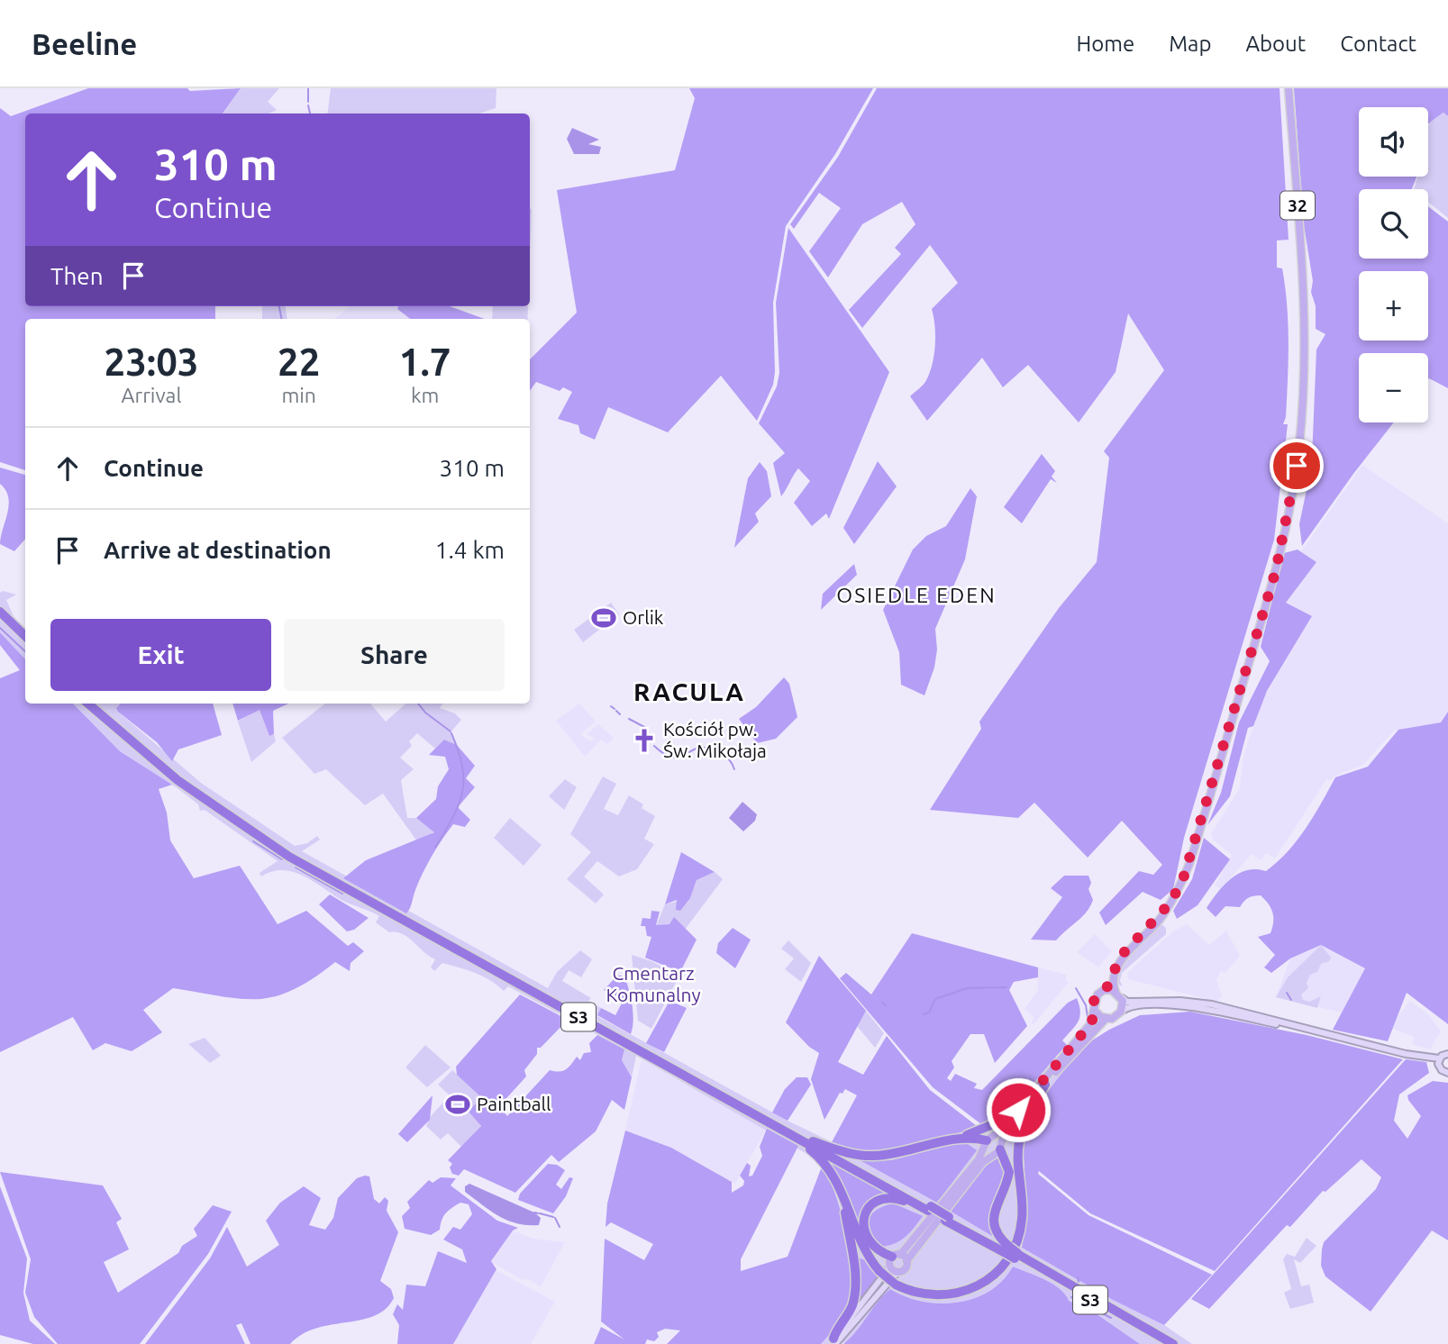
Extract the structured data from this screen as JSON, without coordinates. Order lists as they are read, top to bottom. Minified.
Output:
{"streets":{"highway":["S3"],"main road":["32"]},"districts":["OSIEDLE EDEN","RACULA"],"parks":["Cmentarz Komunalny"],"places":{"sports":["Orlik","Paintball"],"church":["Kościół pw. Św. Mikołaja"]},"page":{"header":"Beeline","nav":["Home","Map","About","Contact"],"map_buttons":["+","−"],"turn":["310 m","Continue"],"then":"Then","eta":["23:03","Arrival","22","min","1.7","km"],"list":[{"name":"Continue","value":"310 m"},{"name":"Arrive at destination","value":"1.4 km"}],"buttons":["Exit","Share"]}}
